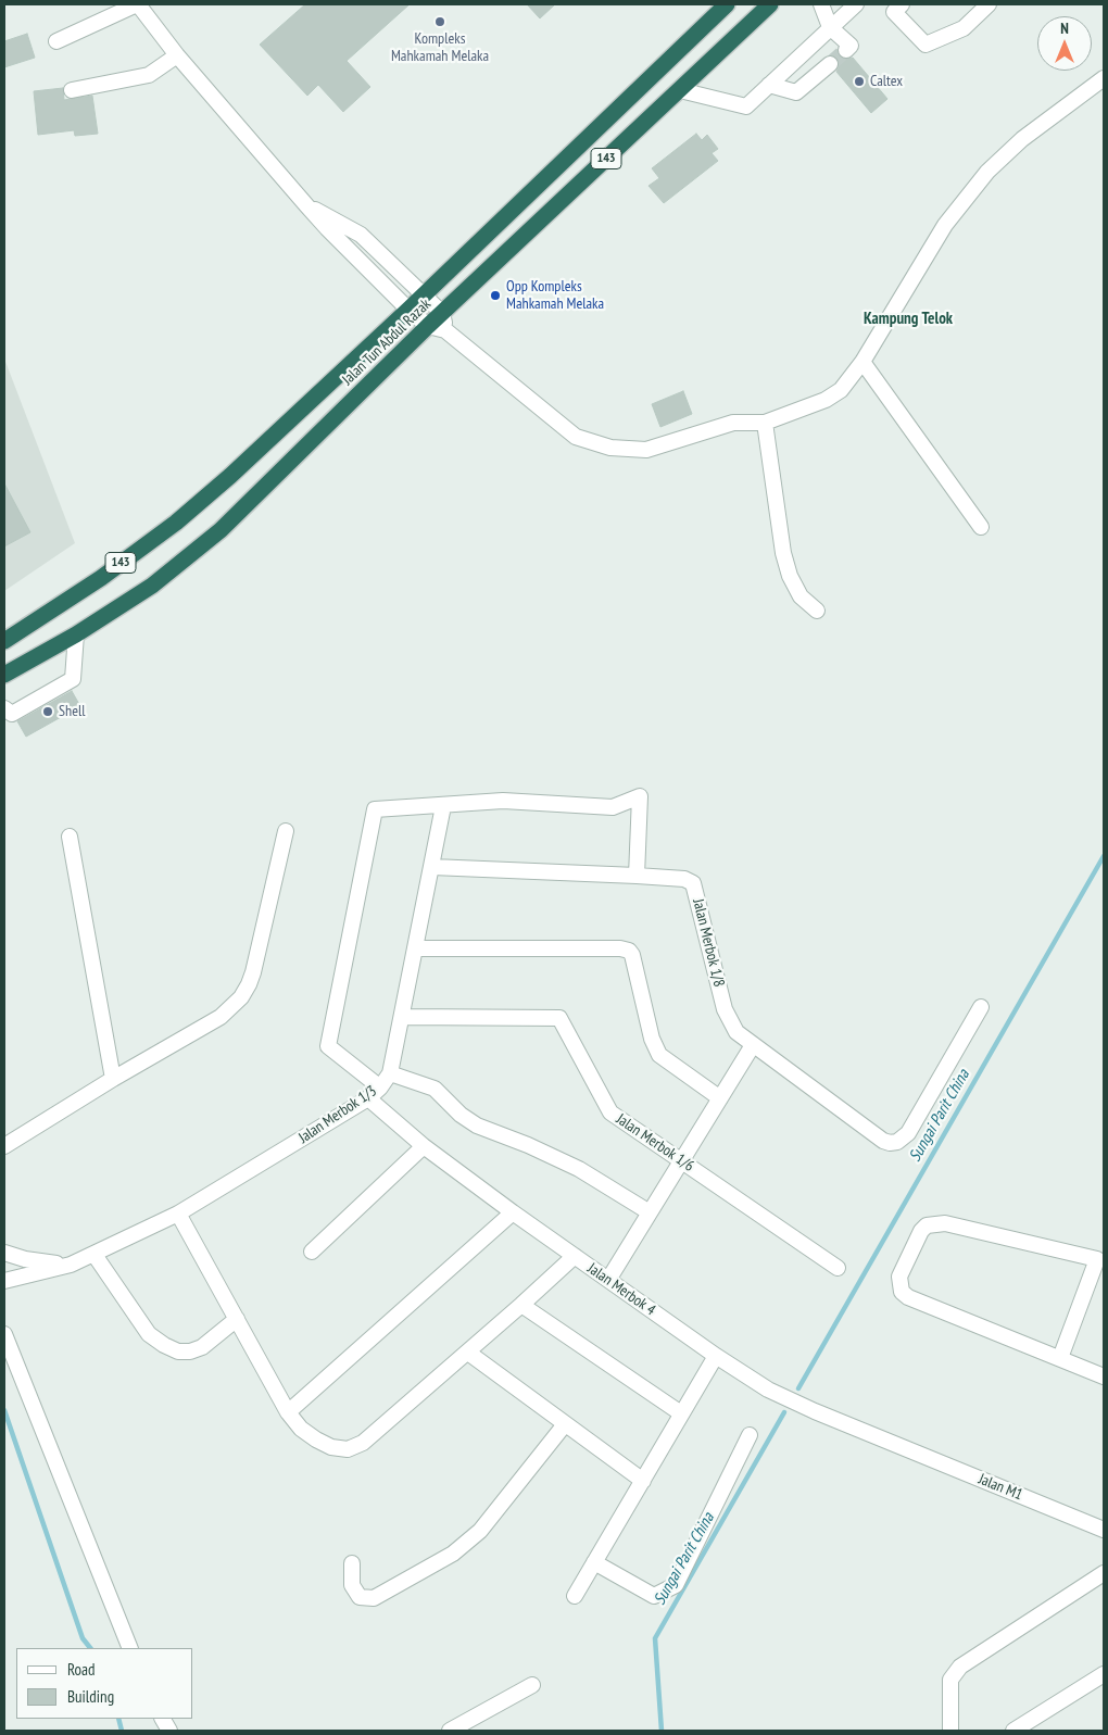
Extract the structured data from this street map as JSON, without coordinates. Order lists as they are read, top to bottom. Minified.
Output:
{"streets":{"highway":["143","Jalan Tun Abdul Razak"],"street":["Jalan Merbok 1/8","Jalan Merbok 1/3","Jalan Merbok 1/6","Jalan Merbok 4","Jalan M1"]},"crossings":[["Jalan Merbok 1/8","Jalan Merbok 1/3"],["Jalan Merbok 1/3","Jalan Merbok 1/6"],["Jalan Merbok 1/3","Jalan Merbok 4"],["Jalan Merbok 4","Jalan M1"]],"districts":["Kampung Telok"],"water":["Sungai Parit China"],"places":["Kompleks Mahkamah Melaka","Caltex","Opp Kompleks Mahkamah Melaka","Shell"],"legend":["Road","Building"],"north":"top"}
